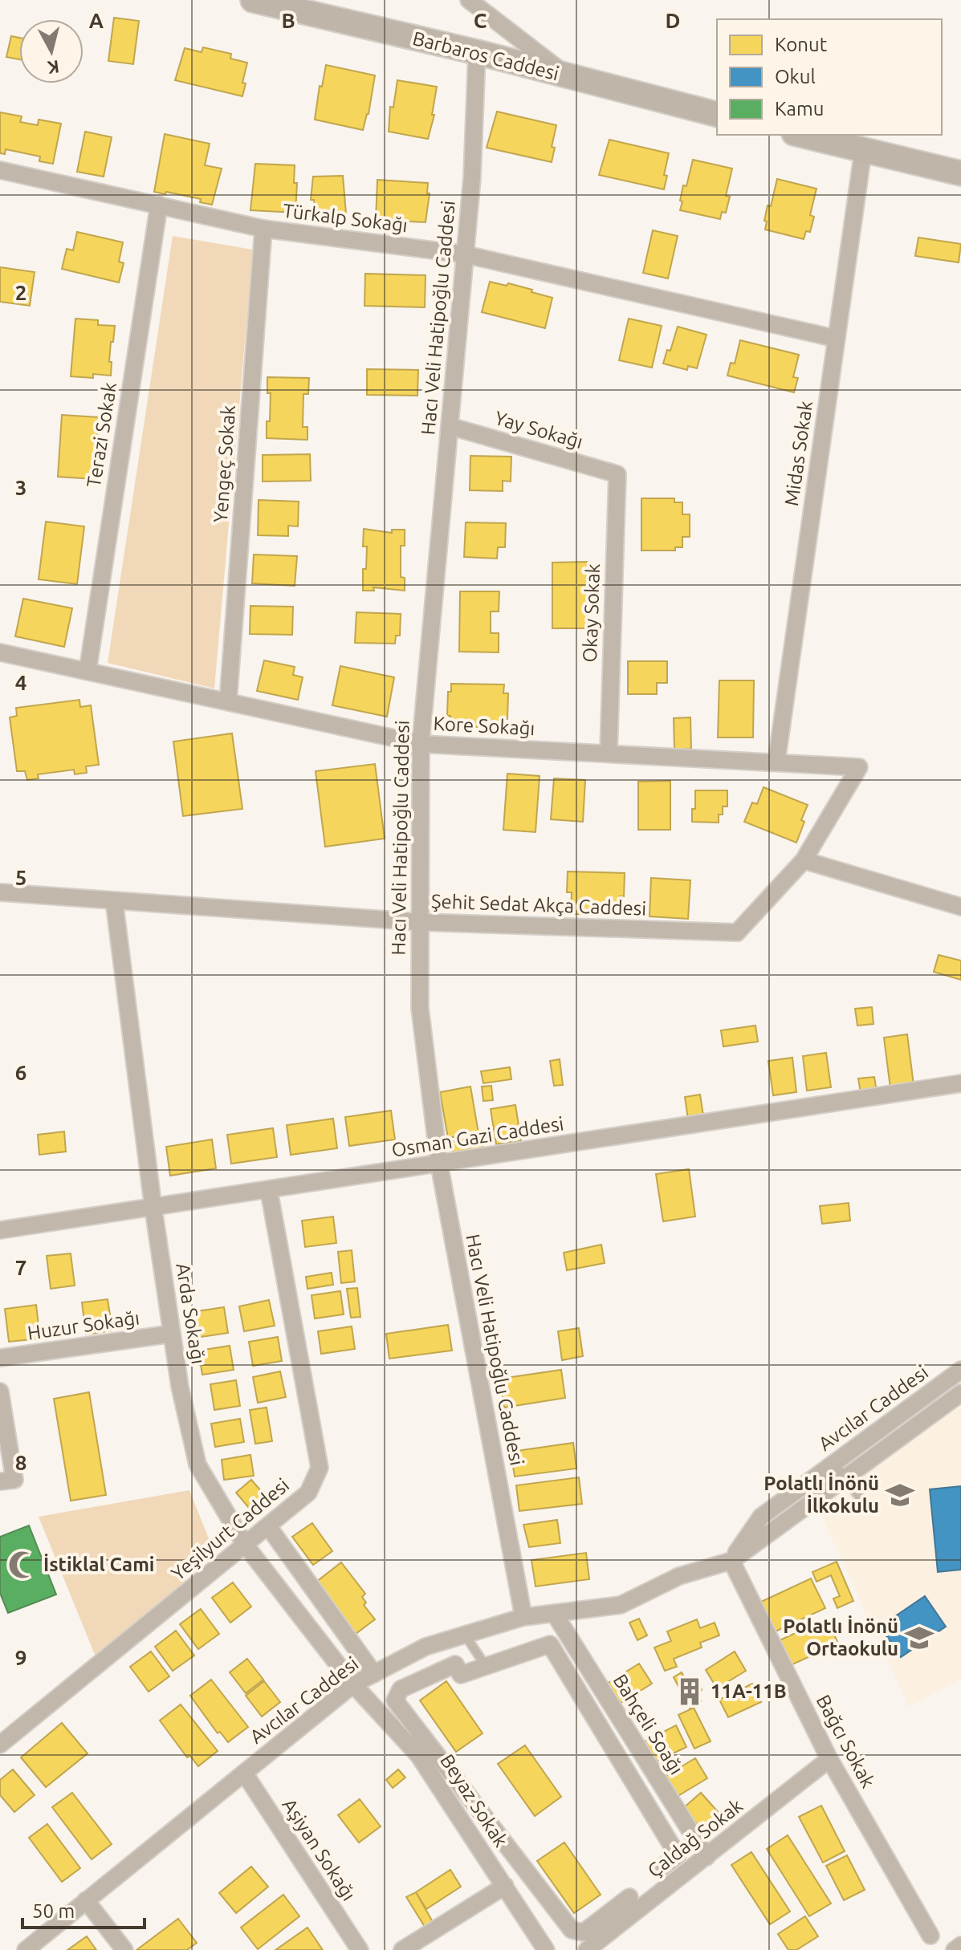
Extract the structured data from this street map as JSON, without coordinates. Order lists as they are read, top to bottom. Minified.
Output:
{"streets":{"street":["Barbaros Caddesi","Türkalp Sokağı","Hacı Veli Hatipoğlu Caddesi","Yay Sokağı","Terazi Sokak","Midas Sokak","Yengeç Sokak","Okay Sokak","Kore Sokağı","Şehit Sedat Akça Caddesi","Osman Gazi Caddesi","Arda Sokağı","Huzur Sokağı","Avcılar Caddesi","Yeşilyurt Caddesi","Bahçeli Soağı","Bağcı Sokak","Beyaz Sokak","Çaldağ Sokak","Aşiyan Sokağı"]},"crossings":[["Barbaros Caddesi","Hacı Veli Hatipoğlu Caddesi"],["Türkalp Sokağı","Hacı Veli Hatipoğlu Caddesi"],["Türkalp Sokağı","Terazi Sokak"],["Türkalp Sokağı","Midas Sokak"],["Türkalp Sokağı","Yengeç Sokak"],["Hacı Veli Hatipoğlu Caddesi","Yay Sokağı"],["Hacı Veli Hatipoğlu Caddesi","Kore Sokağı"],["Hacı Veli Hatipoğlu Caddesi","Şehit Sedat Akça Caddesi"],["Hacı Veli Hatipoğlu Caddesi","Osman Gazi Caddesi"],["Hacı Veli Hatipoğlu Caddesi","Avcılar Caddesi"],["Yay Sokağı","Okay Sokak"],["Terazi Sokak","Kore Sokağı"],["Midas Sokak","Kore Sokağı"],["Yengeç Sokak","Kore Sokağı"],["Okay Sokak","Kore Sokağı"],["Kore Sokağı","Şehit Sedat Akça Caddesi"],["Şehit Sedat Akça Caddesi","Arda Sokağı"],["Osman Gazi Caddesi","Arda Sokağı"],["Osman Gazi Caddesi","Yeşilyurt Caddesi"],["Arda Sokağı","Huzur Sokağı"],["Arda Sokağı","Avcılar Caddesi"],["Arda Sokağı","Yeşilyurt Caddesi"],["Arda Sokağı","Beyaz Sokak"],["Avcılar Caddesi","Bahçeli Soağı"],["Avcılar Caddesi","Bağcı Sokak"],["Avcılar Caddesi","Beyaz Sokak"],["Avcılar Caddesi","Aşiyan Sokağı"],["Bahçeli Soağı","Çaldağ Sokak"],["Bağcı Sokak","Çaldağ Sokak"]],"places":{"school or university":["Polatlı İnönü İlkokulu","Polatlı İnönü Ortaokulu"],"mosque":["İstiklal Cami"],"building":["11A-11B"]},"legend":["Konut","Okul","Kamu"],"scale_bar":"50 m","north":"bottom","grid":{"columns":["A","B","C","D"],"rows":["2","3","4","5","6","7","8","9"]}}
